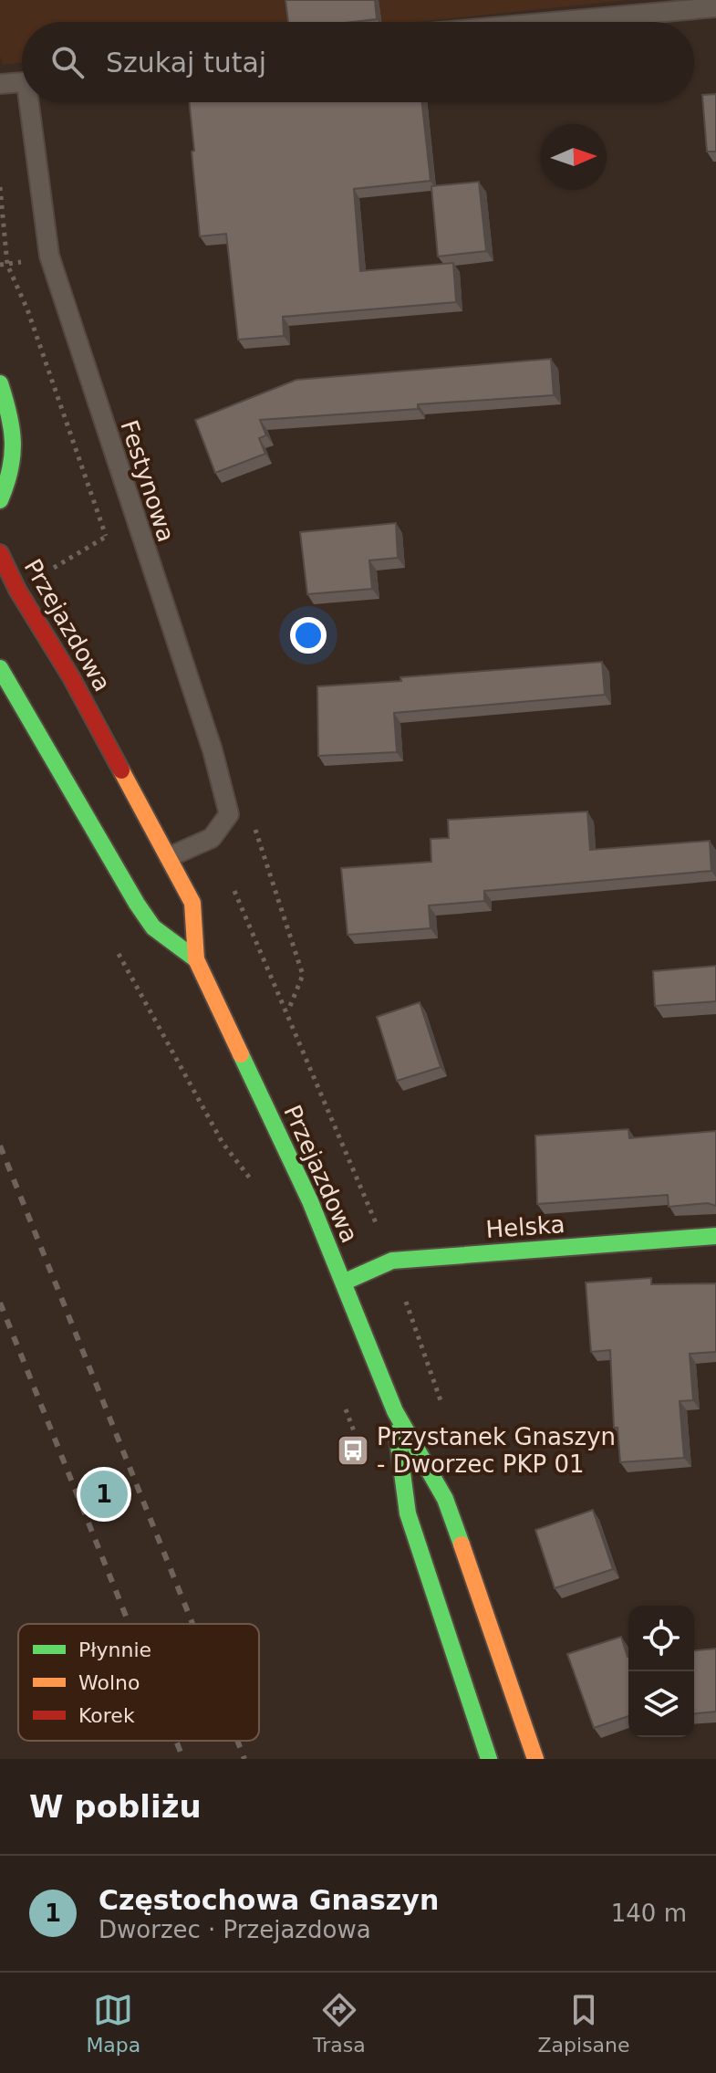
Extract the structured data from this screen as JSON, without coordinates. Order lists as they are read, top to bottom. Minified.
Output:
{"streets":{"main road":["Przejazdowa","Helska"],"lane":["Festynowa"]},"crossings":[["Festynowa","Przejazdowa"],["Przejazdowa","Helska"]],"places":{"bus stop":["Przystanek Gnaszyn - Dworzec PKP 01"]},"legend":["Płynnie","Wolno","Korek"],"north":"right","page":{"search":"Szukaj tutaj","pins":"1","heading":"W pobliżu","list":[{"mark":"1","name":"Częstochowa Gnaszyn","note":"Dworzec · Przejazdowa","value":"140 m"}],"nav":["Mapa","Trasa","Zapisane"]}}
